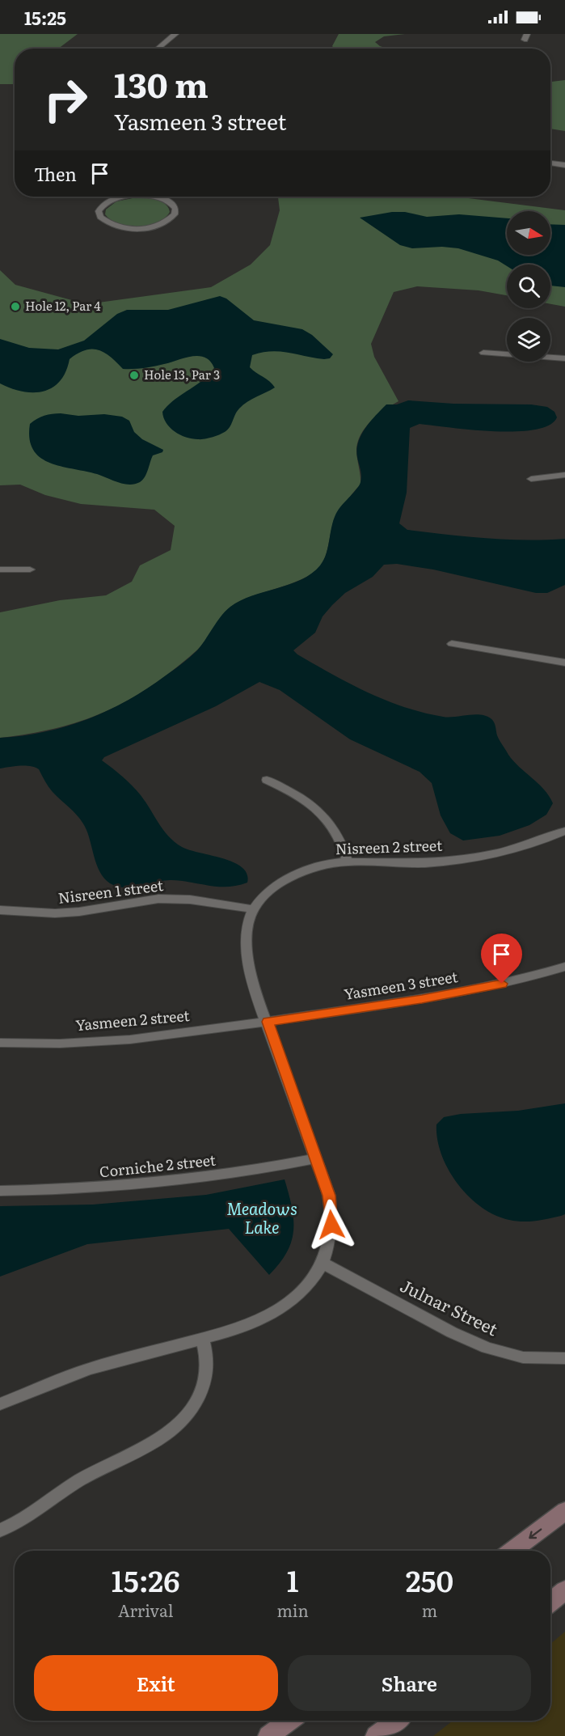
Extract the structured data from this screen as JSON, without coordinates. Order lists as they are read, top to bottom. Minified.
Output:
{"streets":{"street":["Nisreen 2 street","Nisreen 1 street","Yasmeen 3 street","Yasmeen 2 street","Corniche 2 street","Julnar Street"]},"crossings":[["Nisreen 2 street","Nisreen 1 street"],["Yasmeen 3 street","Yasmeen 2 street"]],"water":["Meadows Lake"],"places":["Hole 12, Par 4","Hole 13, Par 3"],"north":"right","page":{"status":"15:25","turn":["130 m","Yasmeen 3 street"],"then":"Then","eta":["15:26","Arrival","1","min","250","m"],"buttons":["Exit","Share"]}}
